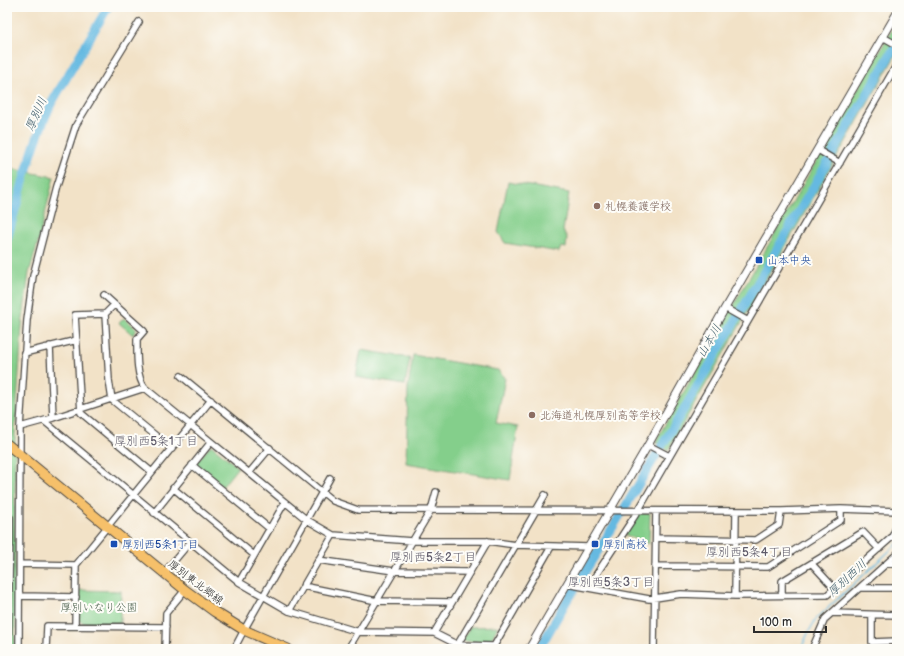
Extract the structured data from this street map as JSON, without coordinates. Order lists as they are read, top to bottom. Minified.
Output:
{"streets":{"main road":["厚別東北郷線"]},"districts":["厚別西5条1丁目","厚別西5条4丁目","厚別西5条2丁目","厚別西5条3丁目"],"water":["厚別川","山本川","厚別西川"],"parks":["厚別いなり公園"],"places":{"other":["札幌養護学校","北海道札幌厚別高等学校"],"transit":["山本中央","厚別西5条1丁目","厚別高校"]},"scale_bar":"100 m"}
